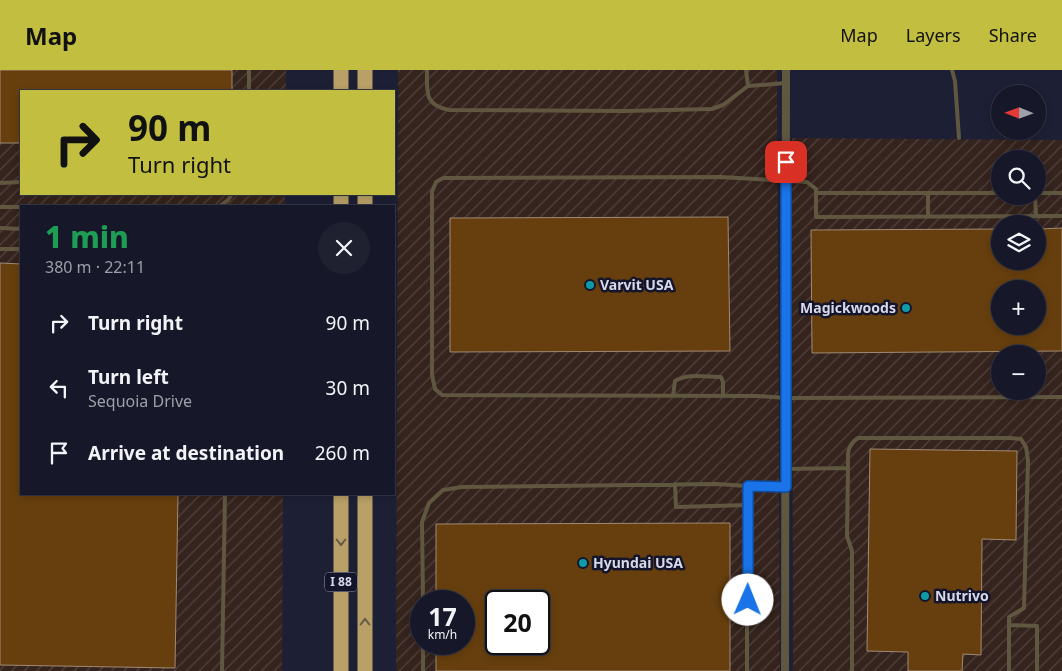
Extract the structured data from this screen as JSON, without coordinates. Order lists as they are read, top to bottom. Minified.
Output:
{"streets":{"highway":["I 88"]},"places":["Varvit USA","Magickwoods","Hyundai USA","Nutrivo"],"north":"left","page":{"header":"Map","nav":["Map","Layers","Share"],"map_buttons":["+","−"],"turn":["90 m","Turn right"],"heading":["1 min","380 m · 22:11"],"list":[{"name":"Turn right","value":"90 m"},{"name":"Turn left","note":"Sequoia Drive","value":"30 m"},{"name":"Arrive at destination","value":"260 m"}],"speed":"17 km/h","limit":"20"}}
